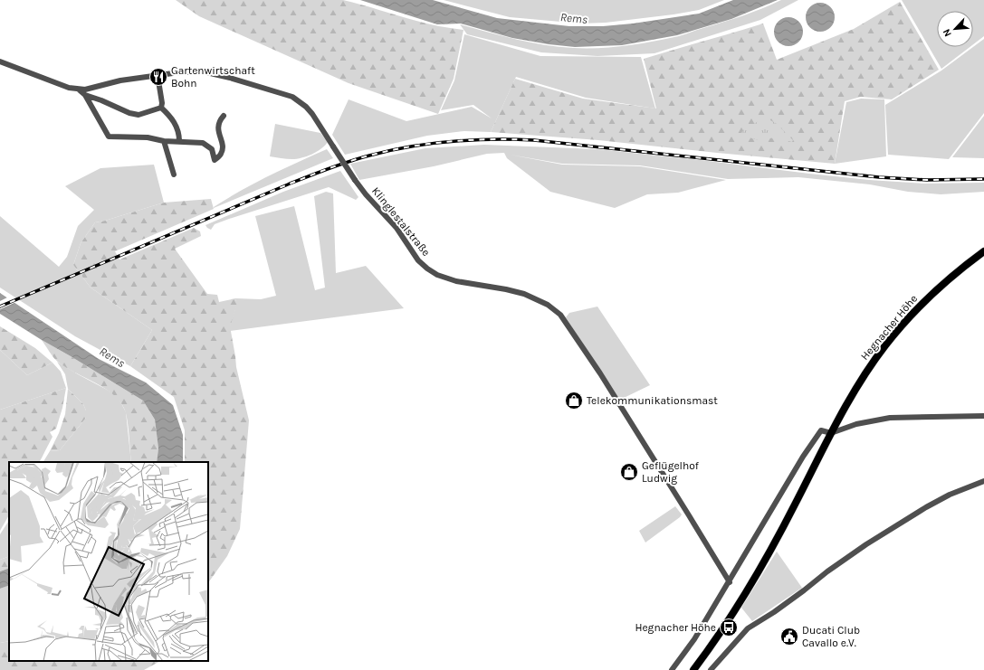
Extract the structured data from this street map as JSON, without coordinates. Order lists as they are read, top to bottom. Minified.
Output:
{"streets":{"main road":["Hegnacher Höhe"],"street":["Klinglestalstraße"]},"water":["Rems"],"places":{"restaurant":["Gartenwirtschaft Bohn"],"shop":["Telekommunikationsmast","Geflügelhof Ludwig"],"bus stop":["Hegnacher Höhe"],"public building":["Ducati Club Cavallo e.V."]},"north":"bottom left"}
